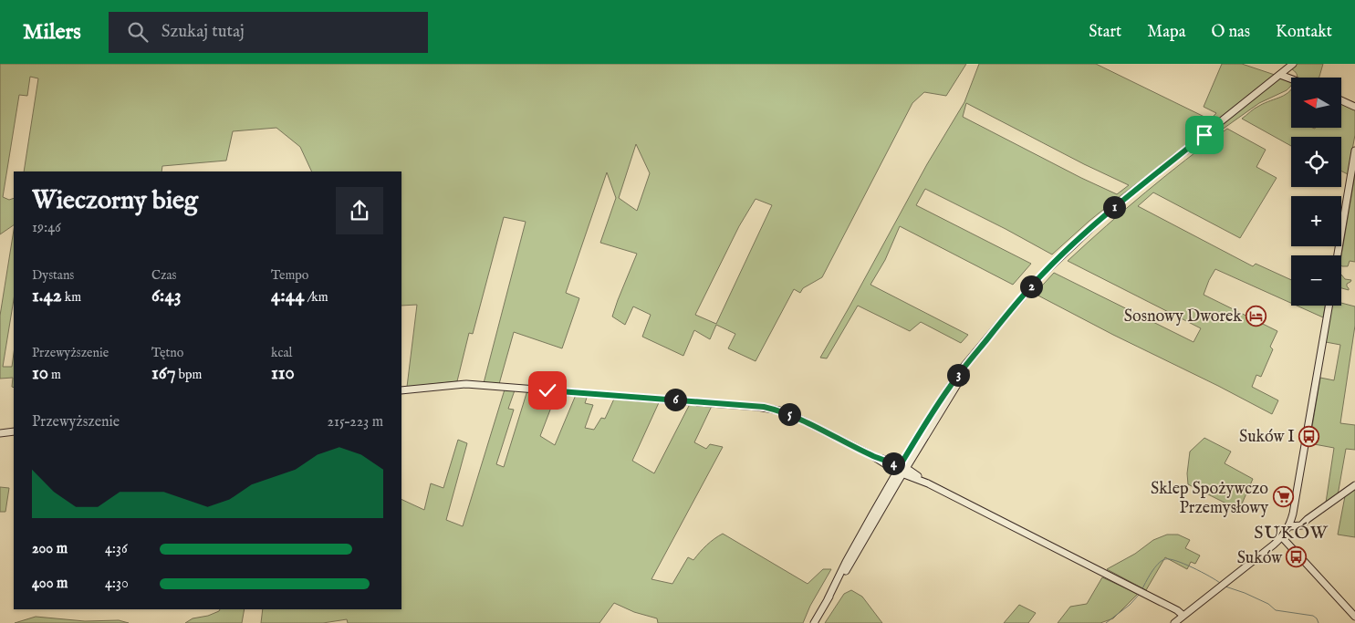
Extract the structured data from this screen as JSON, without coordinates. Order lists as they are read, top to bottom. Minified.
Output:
{"districts":["SUKÓW"],"places":{"hotel":["Sosnowy Dworek"],"bus stop":["Suków I","Suków"],"supermarket":["Sklep Spożywczo Przemysłowy"]},"north":"left","page":{"header":"Milers","search":"Szukaj tutaj","nav":["Start","Mapa","O nas","Kontakt"],"map_buttons":["+","−"],"heading":["Wieczorny bieg","19:46"],"pins":["1","2","3","6","5","4"],"stats":[["Dystans","1.42 km"],["Czas","6:43"],["Tempo","4:44 /km"],["Przewyższenie","10 m"],["Tętno","167 bpm"],["kcal","110"]],"chart":["Przewyższenie","215–223 m"],"list":[{"name":"200 m","note":"4:36"},{"name":"400 m","note":"4:30"}]}}
